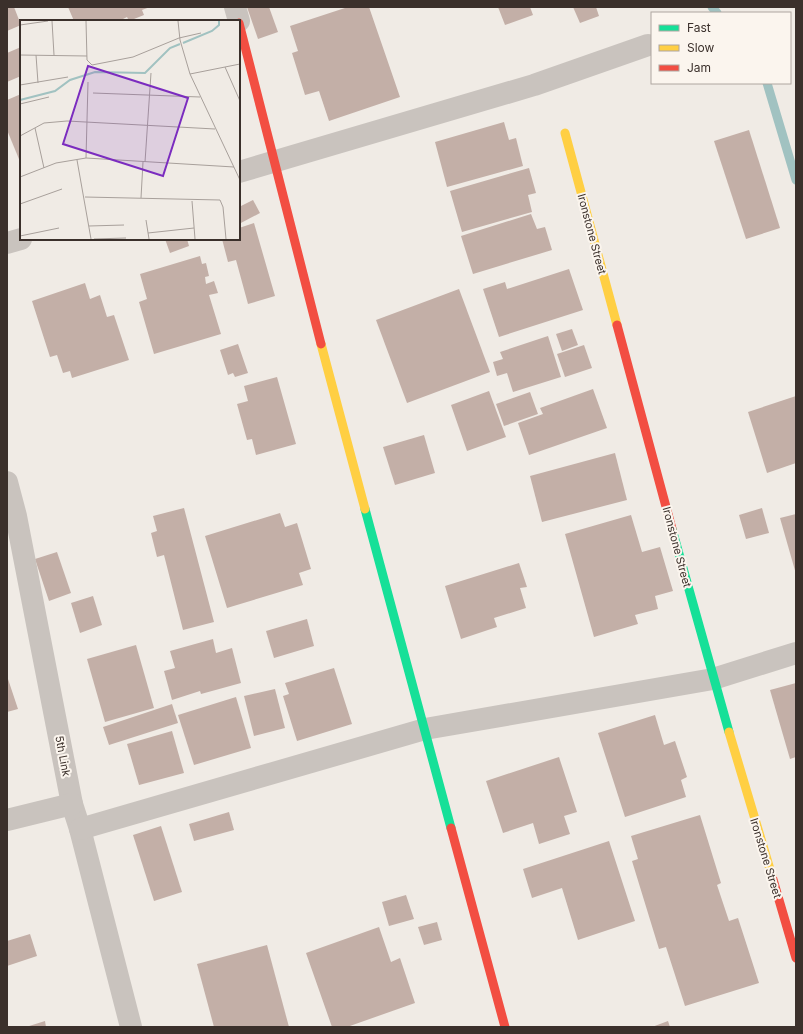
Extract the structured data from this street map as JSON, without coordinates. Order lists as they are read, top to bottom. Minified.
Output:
{"streets":{"street":["Ironstone Street","5th Link"]},"legend":["Fast","Slow","Jam"]}
